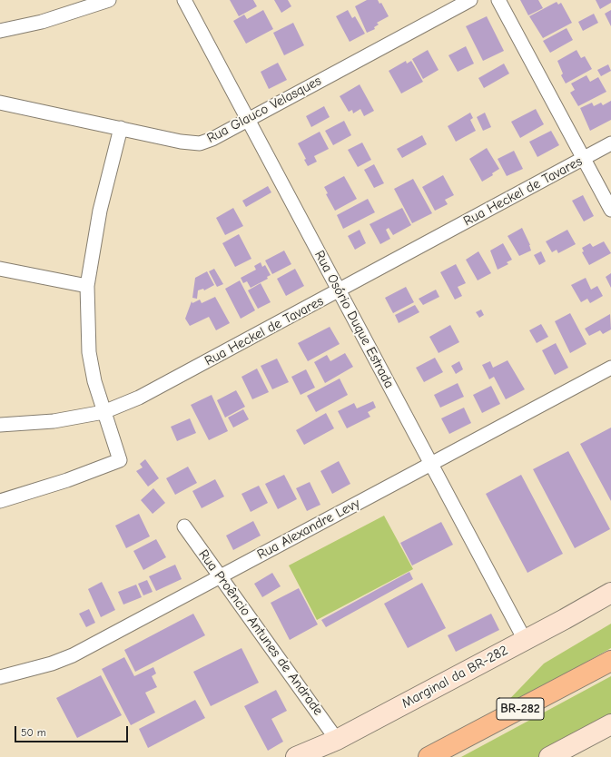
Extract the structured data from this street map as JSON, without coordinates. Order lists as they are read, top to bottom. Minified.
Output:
{"streets":{"highway":["BR-282"],"main road":["Marginal da BR-282"],"street":["Rua Glauco Velasques","Rua Heckel de Tavares","Rua Osório Duque Estrada","Rua Alexandre Levy","Rua Proêncio Antunes de Andrade"]},"crossings":[["Rua Glauco Velasques","Rua Osório Duque Estrada"],["Rua Heckel de Tavares","Rua Osório Duque Estrada"],["Rua Osório Duque Estrada","Rua Alexandre Levy"],["Rua Osório Duque Estrada","Marginal da BR-282"],["Rua Alexandre Levy","Rua Proêncio Antunes de Andrade"],["Rua Proêncio Antunes de Andrade","Marginal da BR-282"]],"scale_bar":"50 m"}
